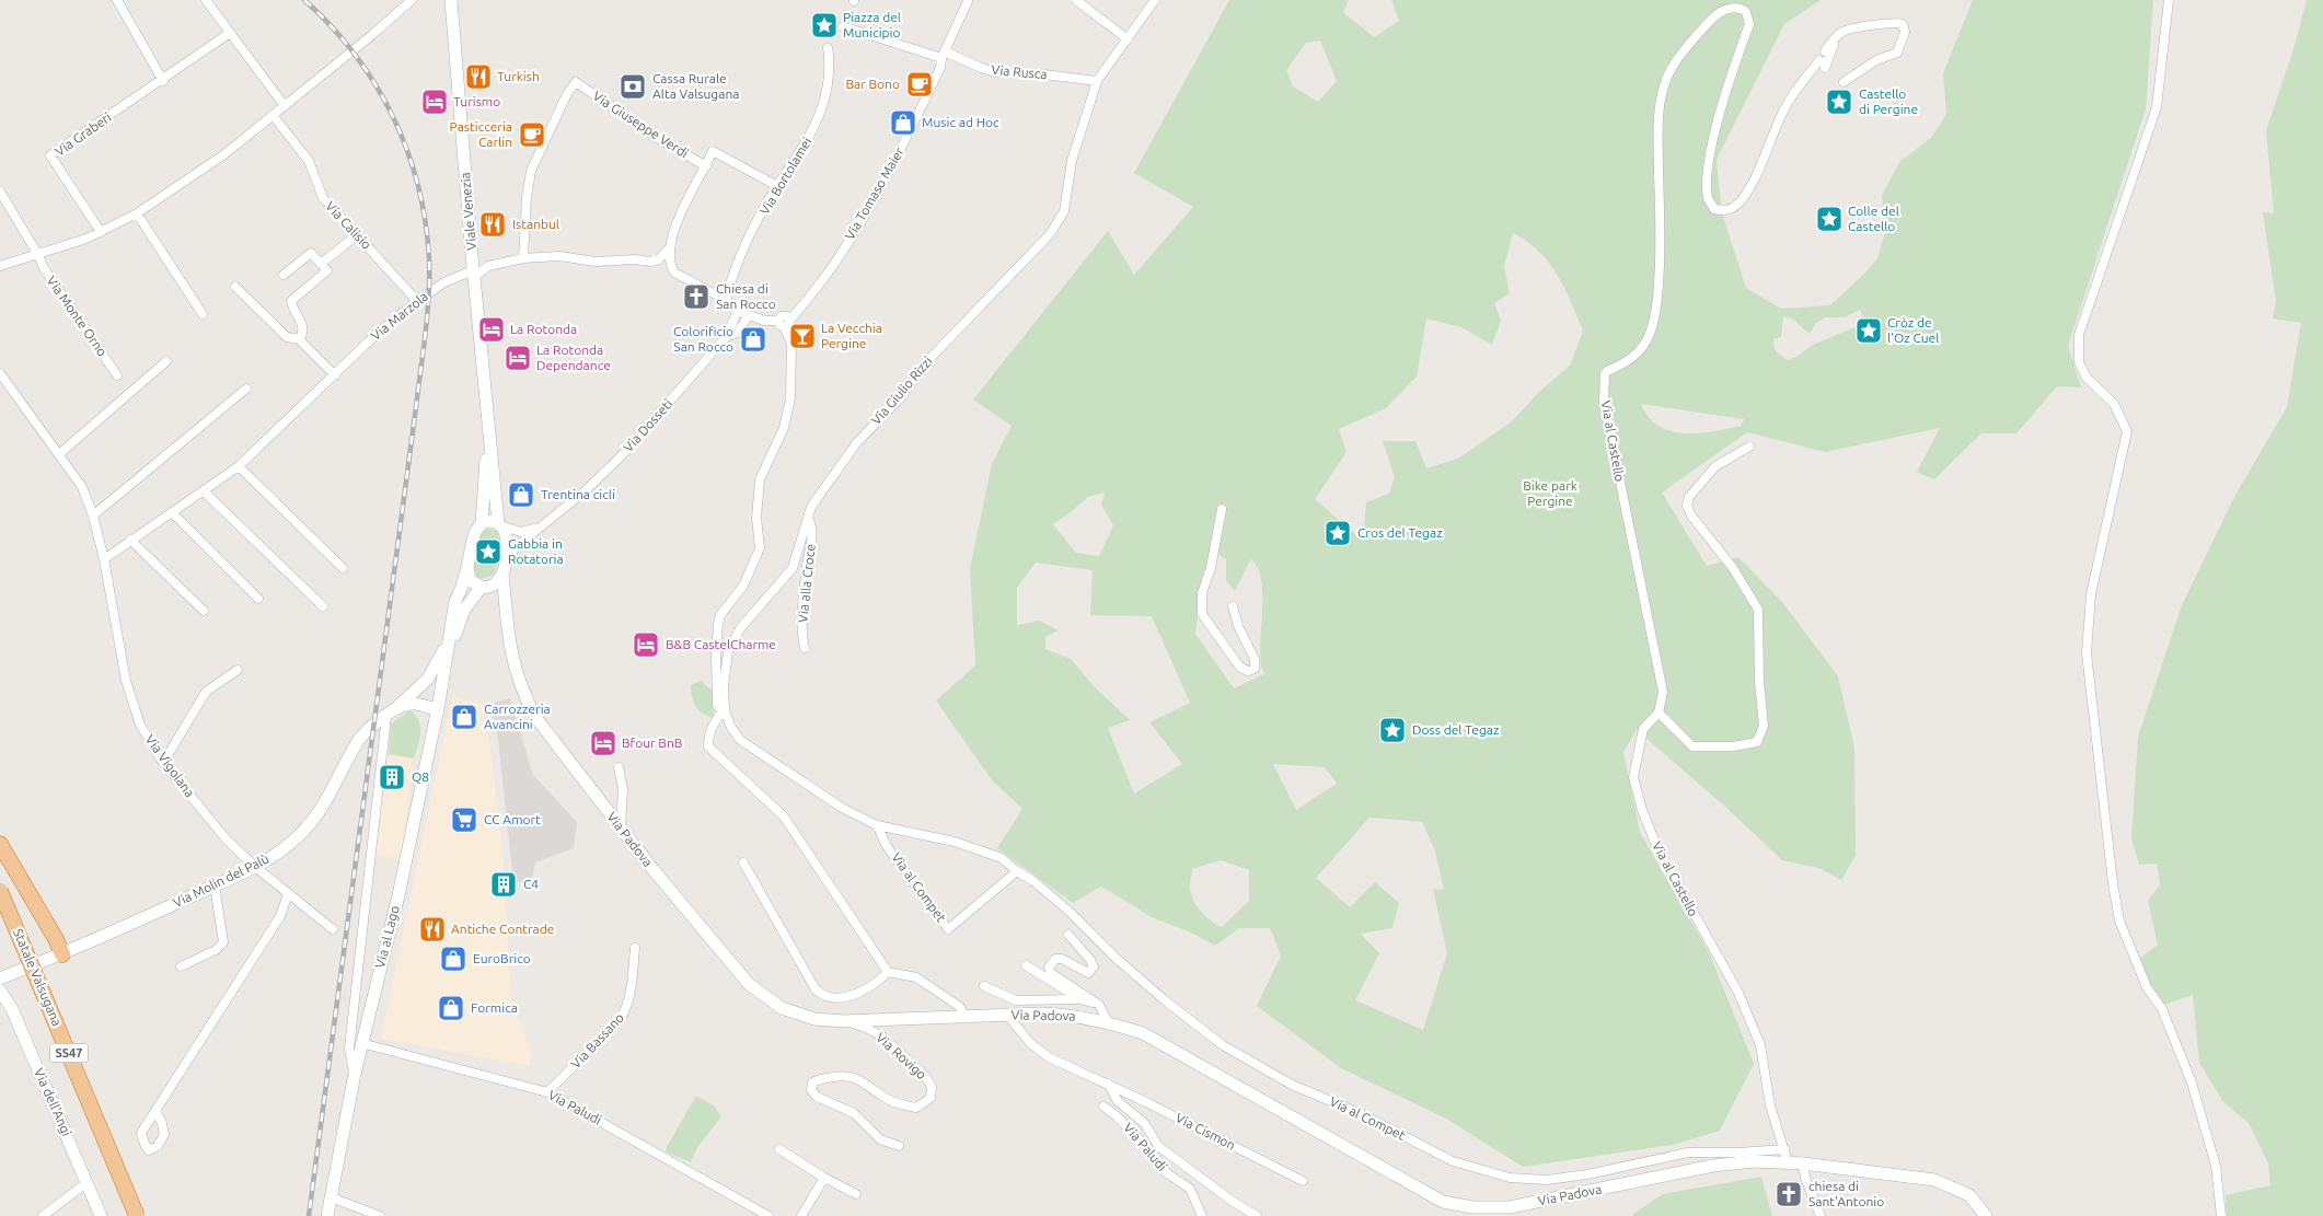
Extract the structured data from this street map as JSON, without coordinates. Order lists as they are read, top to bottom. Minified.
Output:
{"streets":{"highway":["Statale Valsugana","SS47"],"main road":["Viale Venezia","Via Padova","Via Molin del Palù","Via al Lago","Via dell'Angi"],"street":["Via Rusca","Via Giuseppe Verdi","Via Graberi","Via Bortolamei","Via Tomaso Maier","Via Calisio","Via Monte Orno","Via Marzola","Via Giulio Rizzi","Via Dosseti","Via al Castello","Via alla Croce","Via Vigolana","Via al Compet","Via Bassano","Via Rovigo","Via Paludi","Via Cismon"]},"crossings":[["Via Rusca","Via Tomaso Maier"],["Via Rusca","Via Giulio Rizzi"],["Via Tomaso Maier","Via al Compet"],["Viale Venezia","Via Marzola"],["Viale Venezia","Via Dosseti"],["Viale Venezia","Via Padova"],["Viale Venezia","Via al Lago"],["Via Calisio","Via Marzola"],["Via Marzola","Via Vigolana"],["Via Giulio Rizzi","Via alla Croce"],["Via Giulio Rizzi","Via al Compet"],["Via al Castello","Via Padova"],["Via al Castello","Via al Compet"],["Via Vigolana","Via Molin del Palù"],["Via Padova","Via Rovigo"],["Via Padova","Via Cismon"],["Via al Lago","Via Paludi"],["Via Bassano","Via Paludi"]],"parks":["Bike park Pergine"],"places":{"place":["Piazza del Municipio","Castello di Pergine","Colle del Castello","Cròz de l'Oz Cuel","Cros del Tegaz","Gabbia in Rotatoria","Doss del Tegaz"],"restaurant":["Turkish","Istanbul","Antiche Contrade"],"cafe":["Bar Bono","Pasticceria Carlin"],"bank":["Cassa Rurale Alta Valsugana"],"hotel":["Turismo","La Rotonda","La Rotonda Dependance","B&B CastelCharme","Bfour BnB"],"shop":["Music ad Hoc","Colorificio San Rocco","Trentina cicli","Carrozzeria Avancini","EuroBrico","Formica"],"church":["Chiesa di San Rocco","chiesa di Sant'Antonio"],"bar":["La Vecchia Pergine"],"building":["Q8","C4"],"supermarket":["CC Amort"]}}
